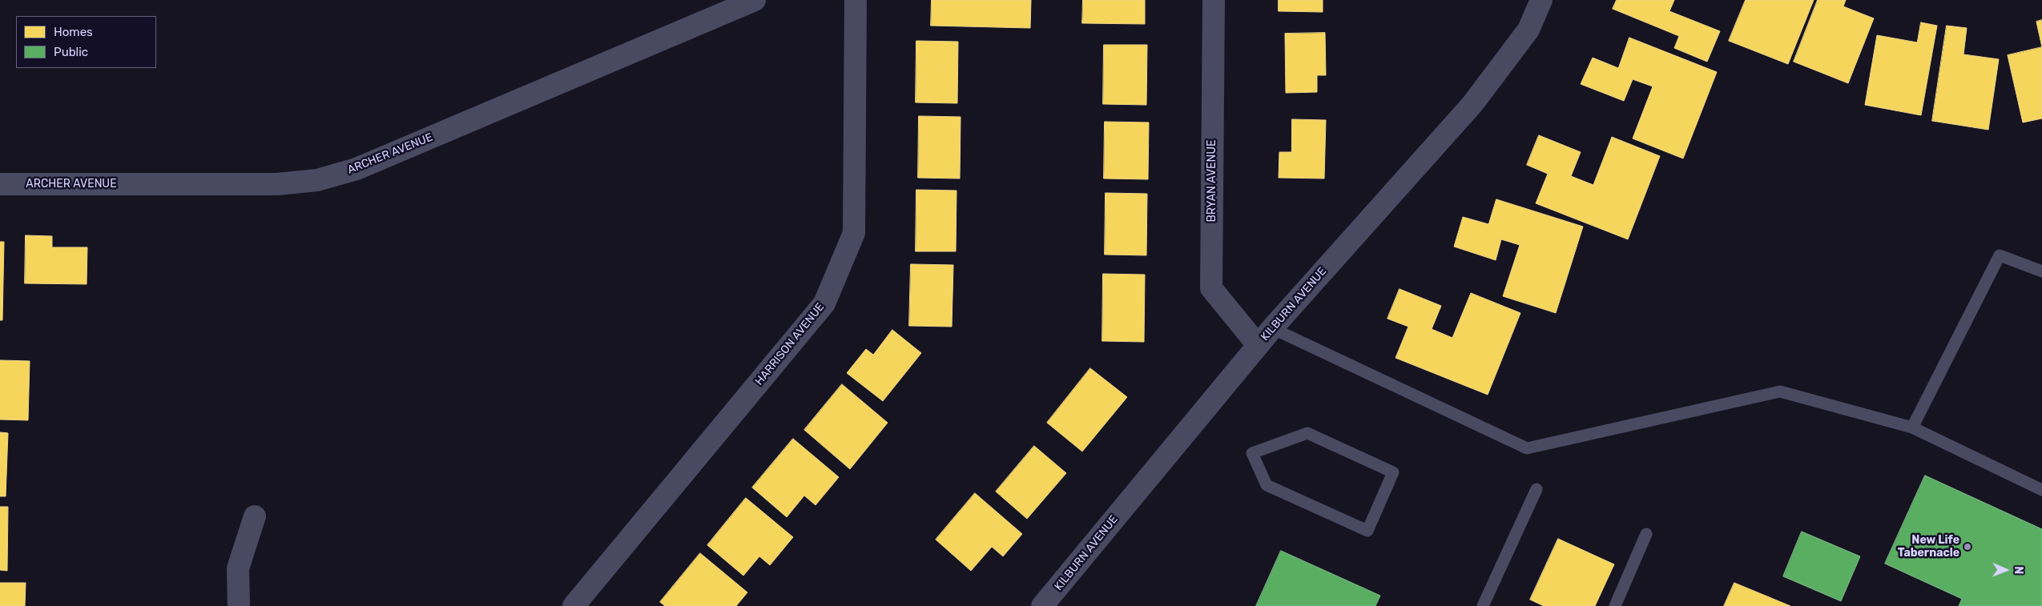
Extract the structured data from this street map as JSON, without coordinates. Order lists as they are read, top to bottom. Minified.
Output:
{"streets":{"street":["ARCHER AVENUE","BRYAN AVENUE","KILBURN AVENUE","HARRISON AVENUE"]},"crossings":[["BRYAN AVENUE","KILBURN AVENUE"]],"places":["New Life Tabernacle"],"legend":["Homes","Public"],"north":"right"}
